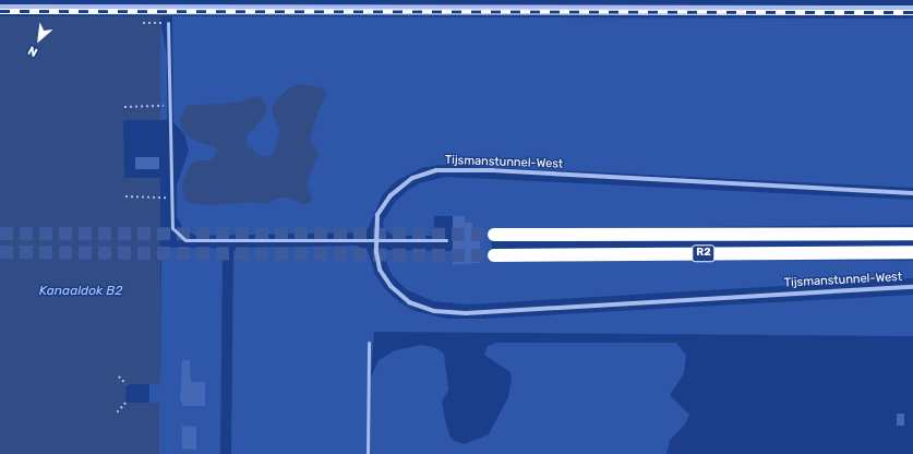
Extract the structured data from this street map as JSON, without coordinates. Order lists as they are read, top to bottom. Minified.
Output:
{"streets":{"highway":["R2"],"street":["Tijsmanstunnel-West"]},"water":["Kanaaldok B2"],"north":"bottom left"}
